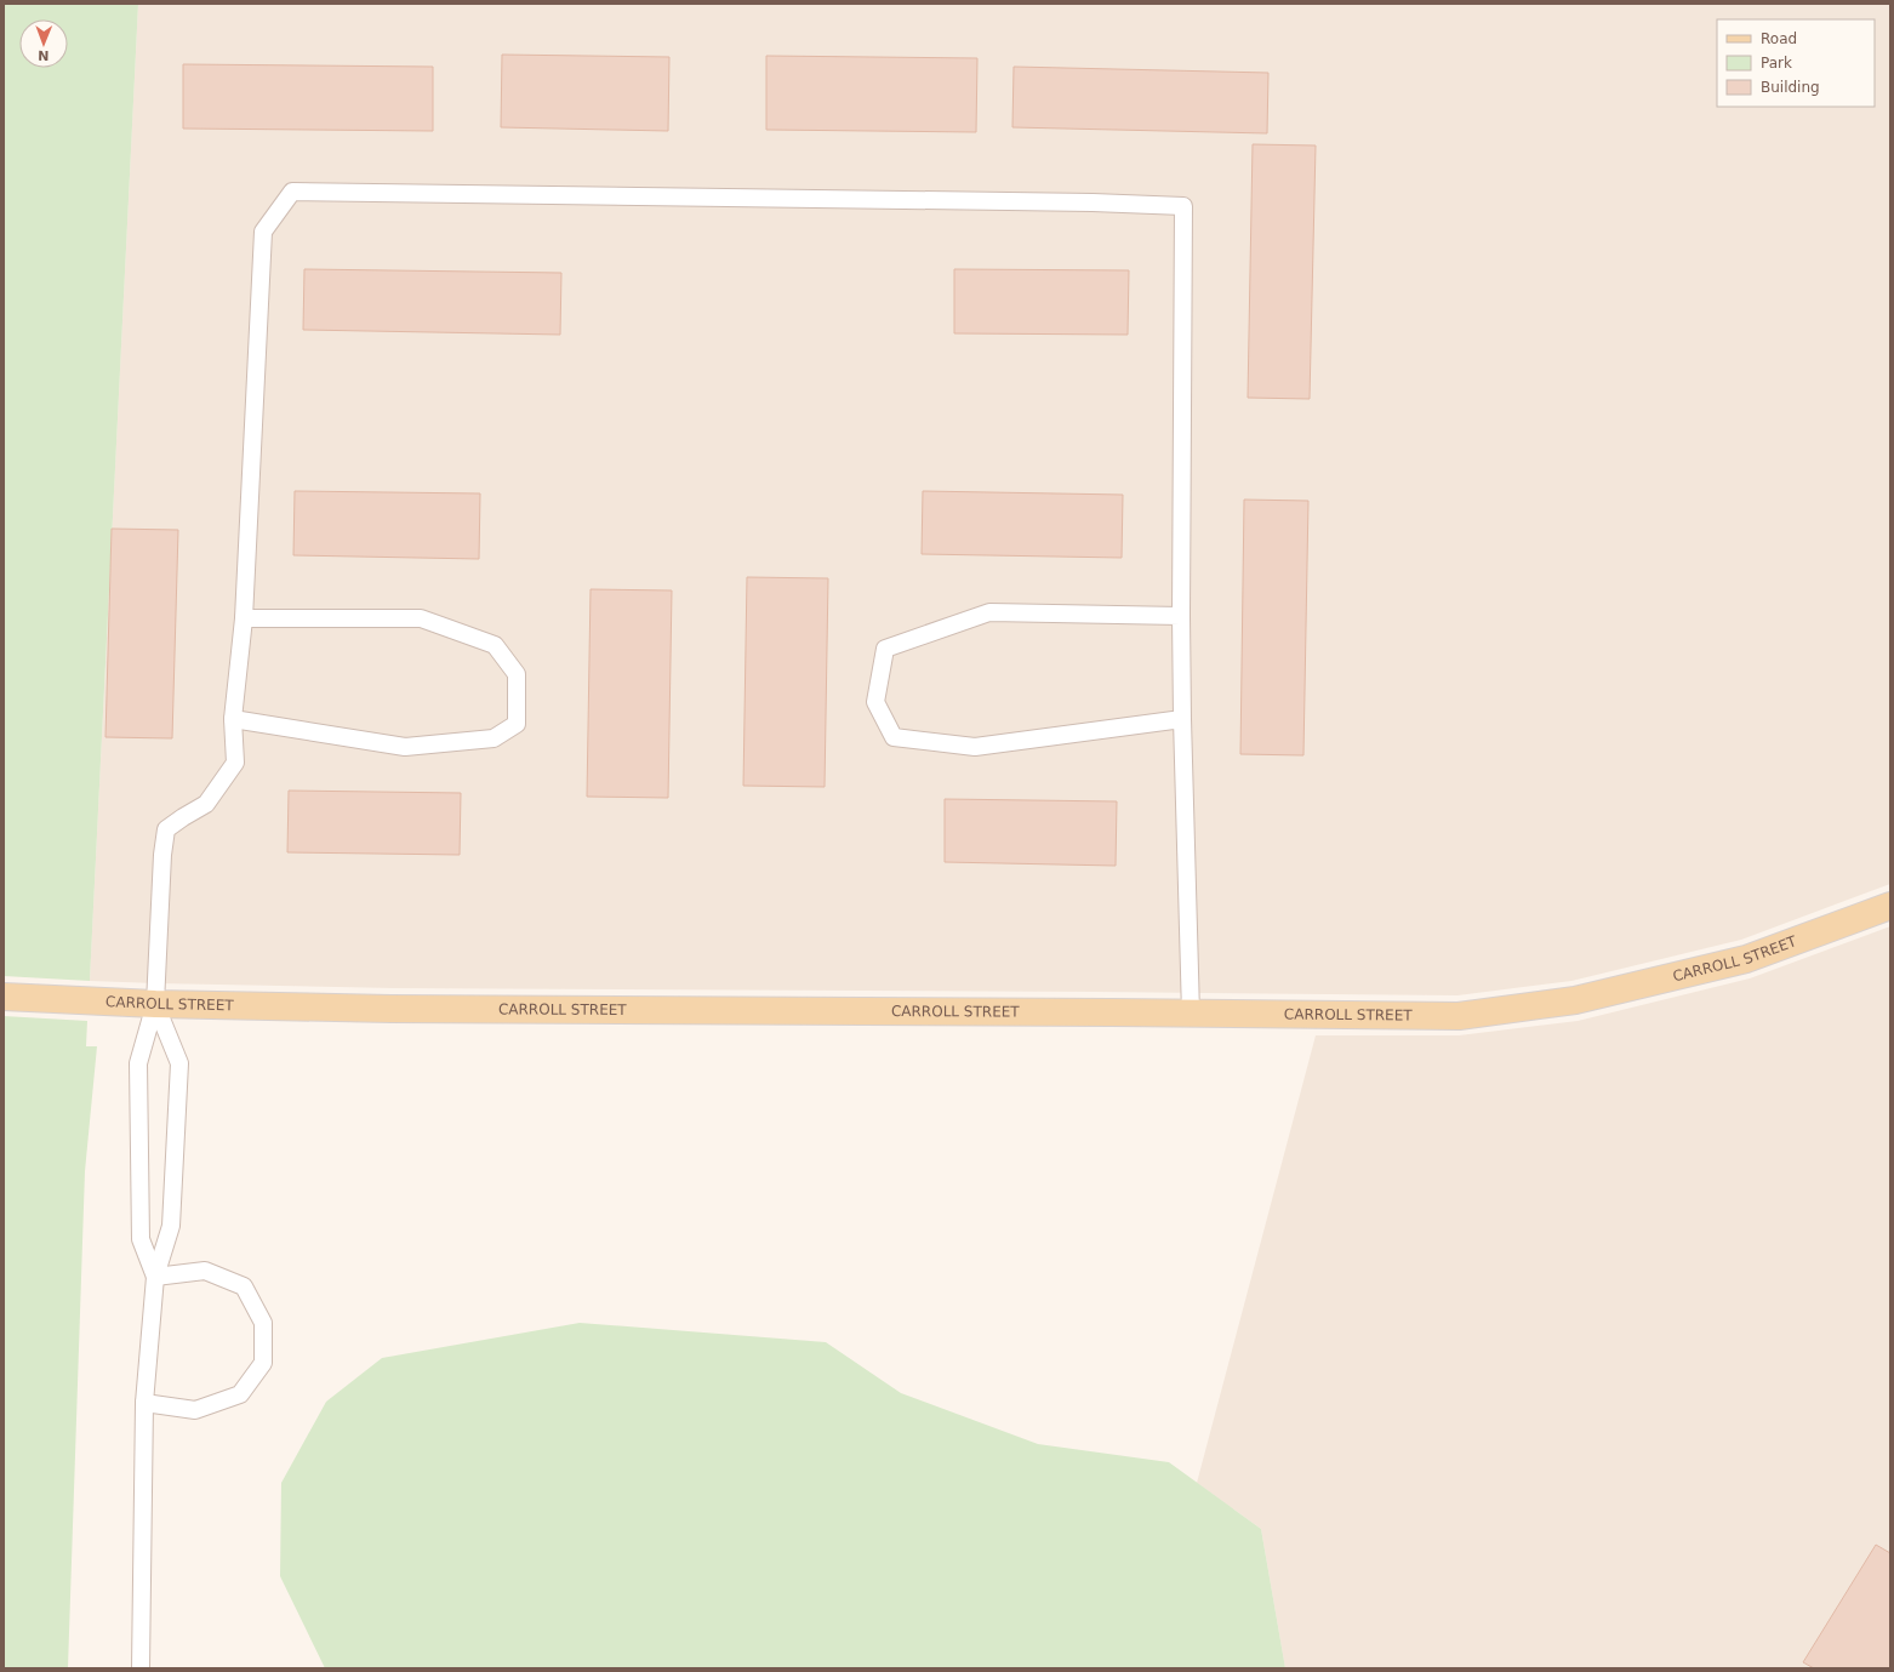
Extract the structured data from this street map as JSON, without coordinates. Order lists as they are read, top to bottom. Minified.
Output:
{"streets":{"main road":["CARROLL STREET"]},"legend":["Road","Park","Building"],"north":"bottom"}
